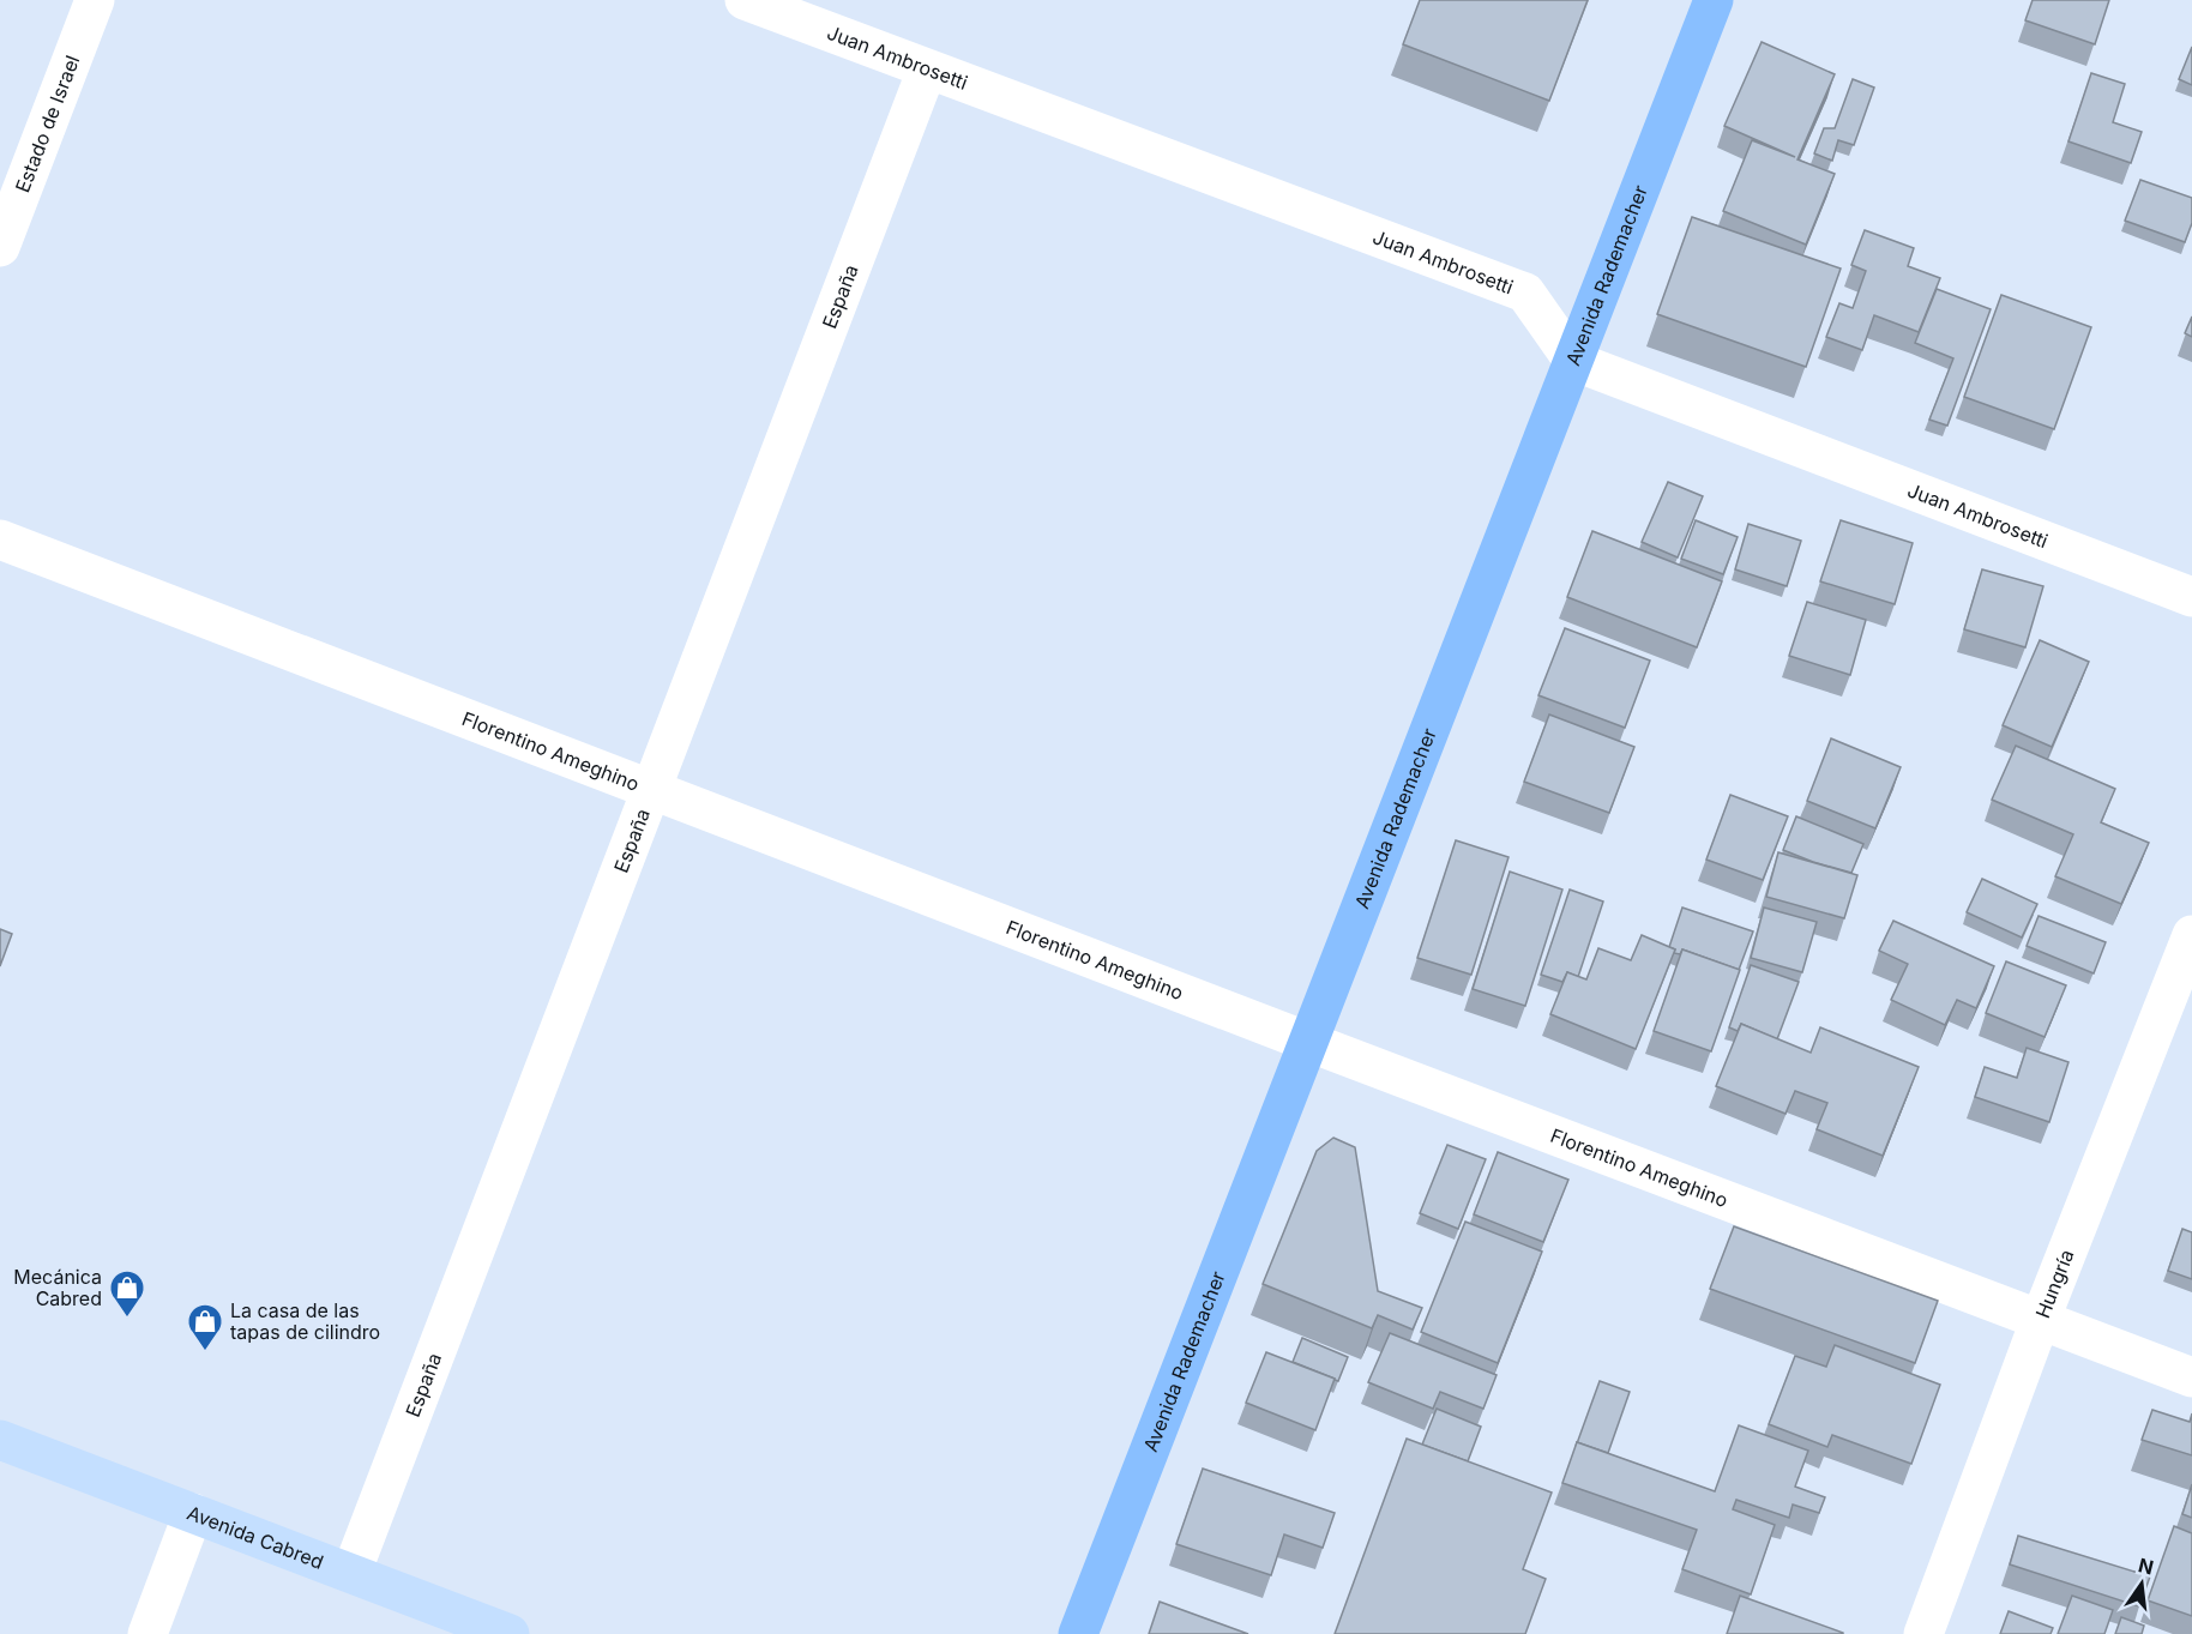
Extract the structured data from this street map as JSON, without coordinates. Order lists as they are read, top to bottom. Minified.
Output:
{"streets":{"main road":["Avenida Rademacher","Avenida Cabred"],"street":["Juan Ambrosetti","Estado de Israel","España","Florentino Ameghino","Hungría"]},"crossings":[["Juan Ambrosetti","Avenida Rademacher"],["Juan Ambrosetti","España"],["Avenida Rademacher","Florentino Ameghino"],["España","Florentino Ameghino"],["España","Avenida Cabred"],["Florentino Ameghino","Hungría"]],"places":{"shop":["Mecánica Cabred","La casa de las tapas de cilindro"]},"north":"top"}
